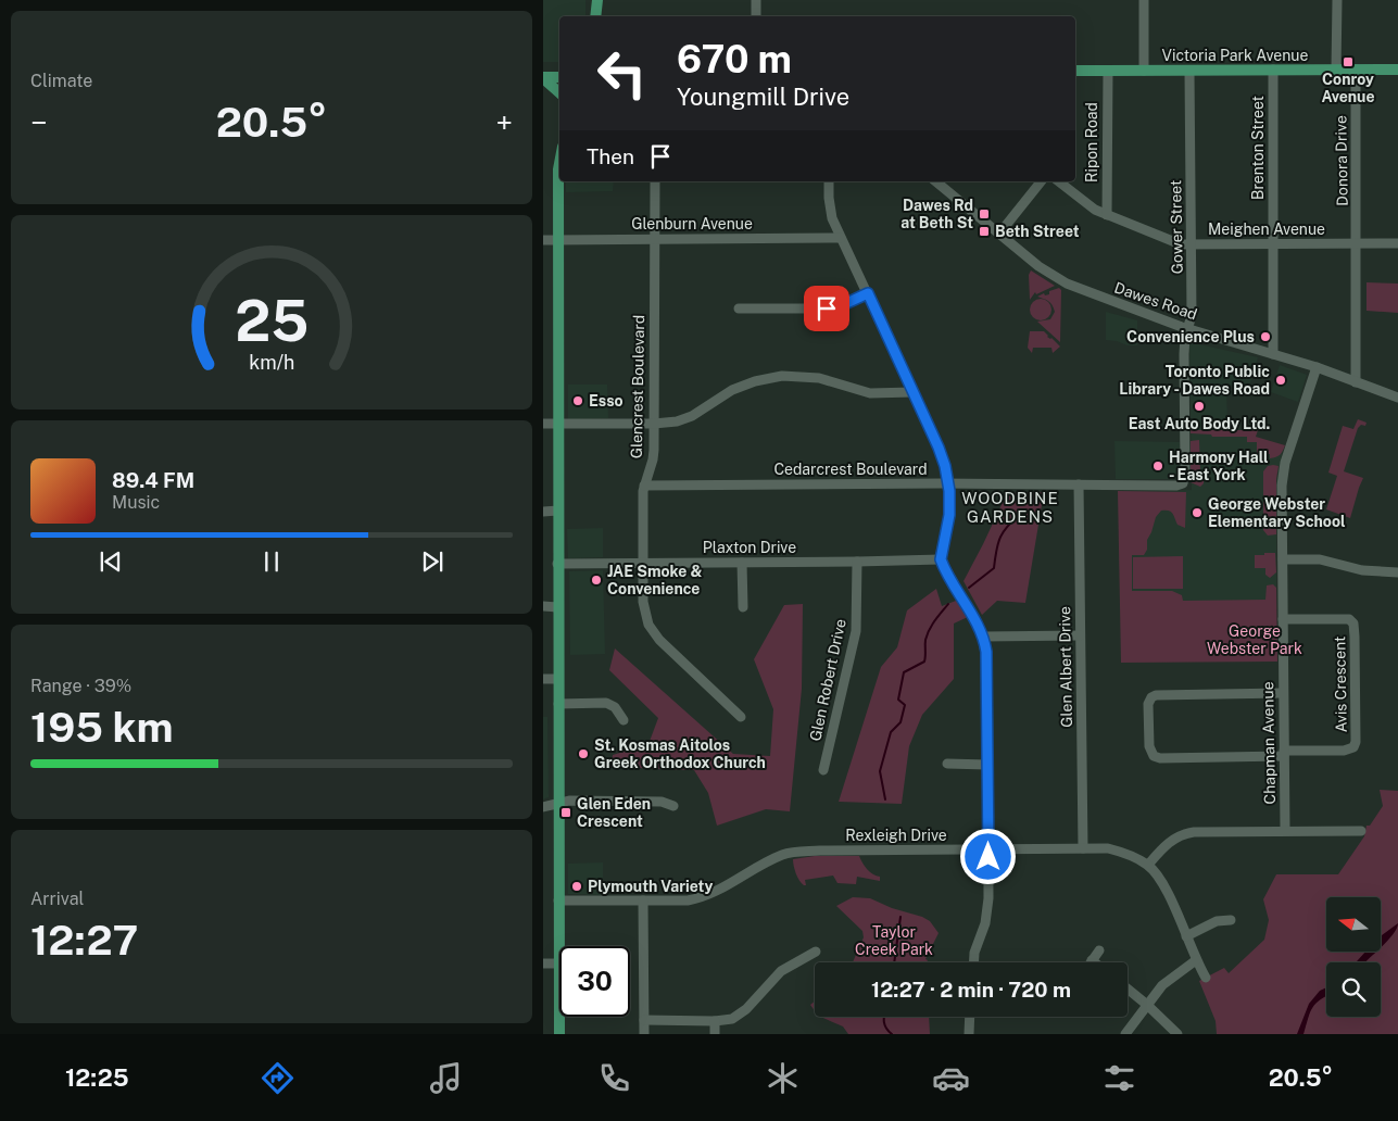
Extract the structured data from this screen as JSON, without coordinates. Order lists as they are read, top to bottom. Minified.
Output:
{"streets":{"main road":["Victoria Park Avenue"],"street":["Ripon Road","Brenton Street","Donora Drive","Glenburn Avenue","Gower Street","Meighen Avenue","Dawes Road","Glencrest Boulevard","Cedarcrest Boulevard","Plaxton Drive","Glen Albert Drive","Glen Robert Drive","Avis Crescent","Chapman Avenue","Rexleigh Drive"]},"crossings":[["Victoria Park Avenue","Ripon Road"],["Victoria Park Avenue","Brenton Street"],["Victoria Park Avenue","Donora Drive"],["Victoria Park Avenue","Gower Street"],["Ripon Road","Meighen Avenue"],["Brenton Street","Meighen Avenue"],["Brenton Street","Dawes Road"],["Donora Drive","Meighen Avenue"],["Donora Drive","Dawes Road"],["Glenburn Avenue","Glencrest Boulevard"],["Gower Street","Meighen Avenue"],["Gower Street","Dawes Road"],["Gower Street","Cedarcrest Boulevard"],["Dawes Road","Chapman Avenue"],["Glencrest Boulevard","Cedarcrest Boulevard"],["Glencrest Boulevard","Plaxton Drive"],["Cedarcrest Boulevard","Glen Albert Drive"],["Plaxton Drive","Glen Robert Drive"],["Glen Albert Drive","Rexleigh Drive"],["Avis Crescent","Chapman Avenue"]],"districts":["WOODBINE GARDENS"],"parks":["George Webster Park","Taylor Creek Park"],"places":{"transit":["Conroy Avenue","Dawes Rd at Beth St","Beth Street","Glen Eden Crescent"],"other":["Convenience Plus","Toronto Public Library - Dawes Road","Esso","East Auto Body Ltd.","Harmony Hall - East York","George Webster Elementary School","JAE Smoke & Convenience","St. Kosmas Aitolos Greek Orthodox Church","Plymouth Variety"]},"north":"left","page":{"tile":["Climate",["Range · 39%","195 km"],["Arrival","12:27"]],"turn":["670 m","Youngmill Drive"],"heat":["−","20.5°","+"],"then":"Then","song":["89.4 FM","Music"],"limit":"30","trip":"12:27 · 2 min · 720 m","tabs":["12:25","20.5°"],"gauge":["25","km/h"]}}
